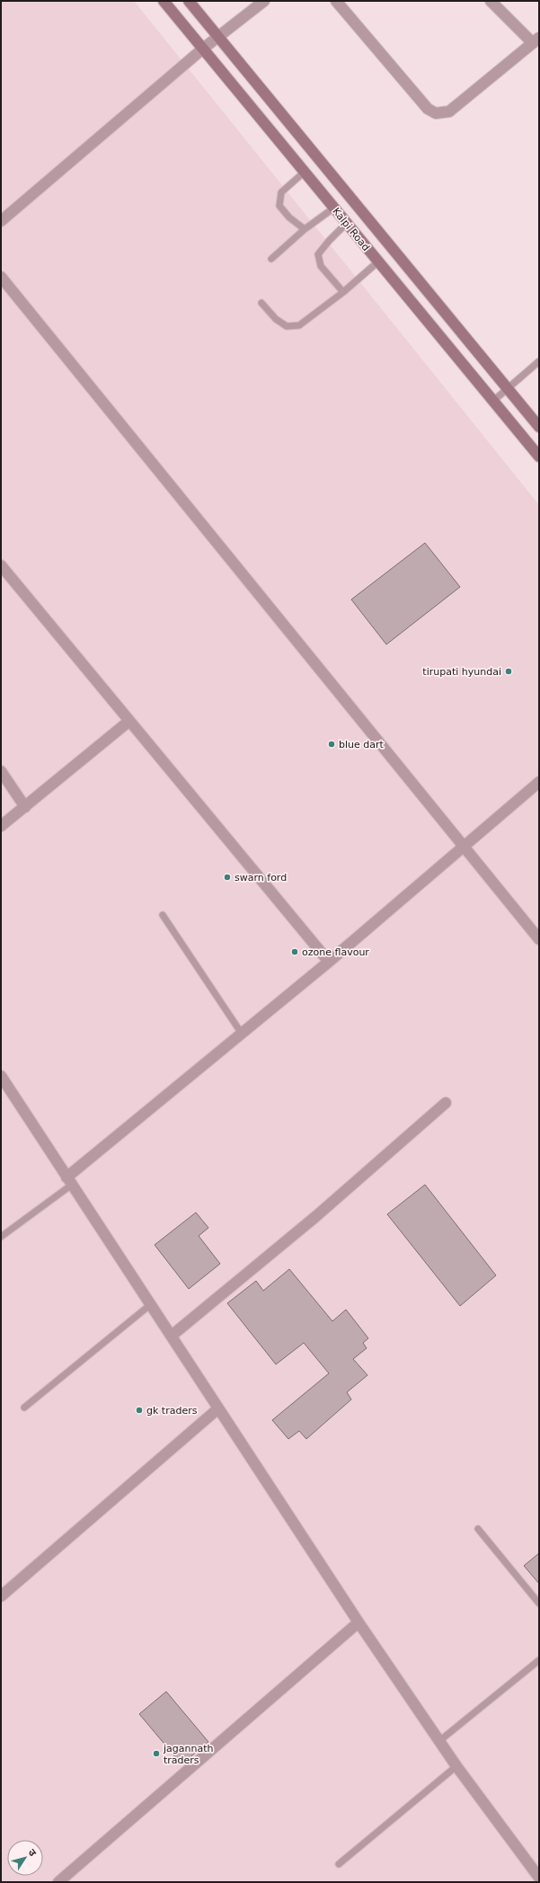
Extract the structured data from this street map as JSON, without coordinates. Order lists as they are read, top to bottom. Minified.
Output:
{"streets":{"main road":["Kalpi Road"]},"places":["tirupati hyundai","blue dart","swarn ford","ozone flavour","gk traders","jagannath traders"],"north":"top right"}
